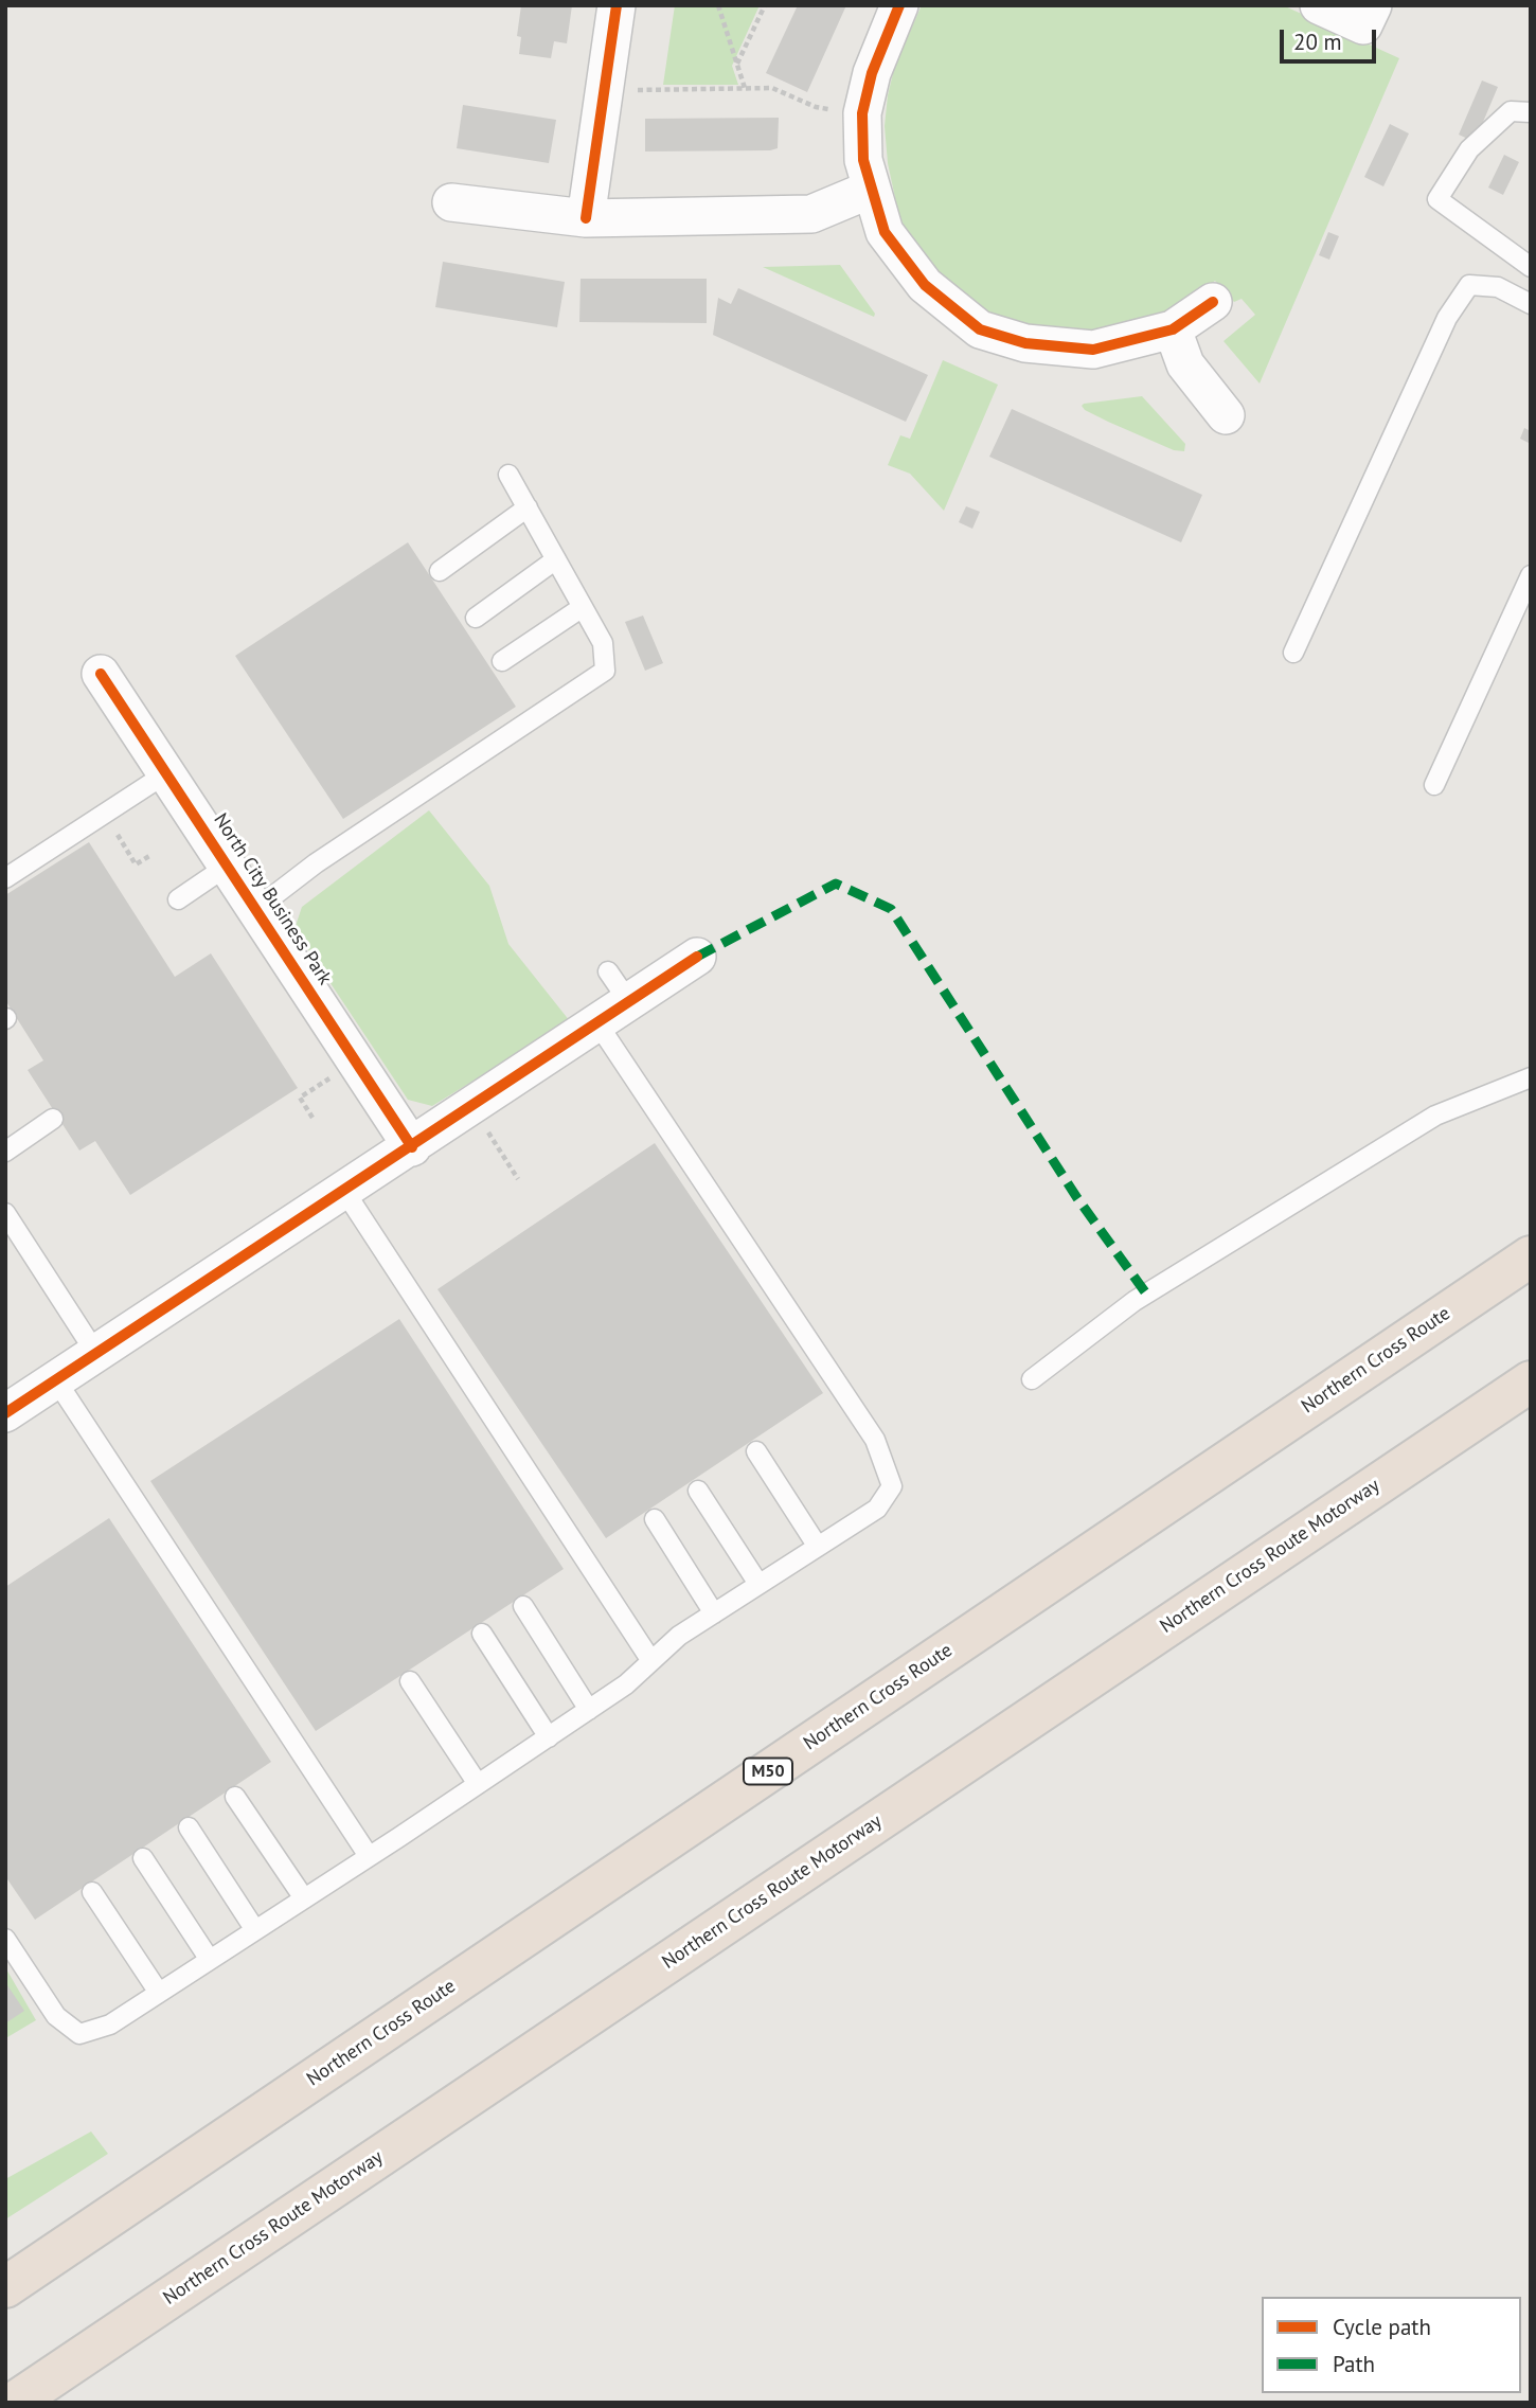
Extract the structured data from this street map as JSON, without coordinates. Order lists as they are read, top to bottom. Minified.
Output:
{"streets":{"highway":["Northern Cross Route","Northern Cross Route Motorway","M50"],"street":["North City Business Park"]},"legend":["Cycle path","Path"],"scale_bar":"20 m"}
